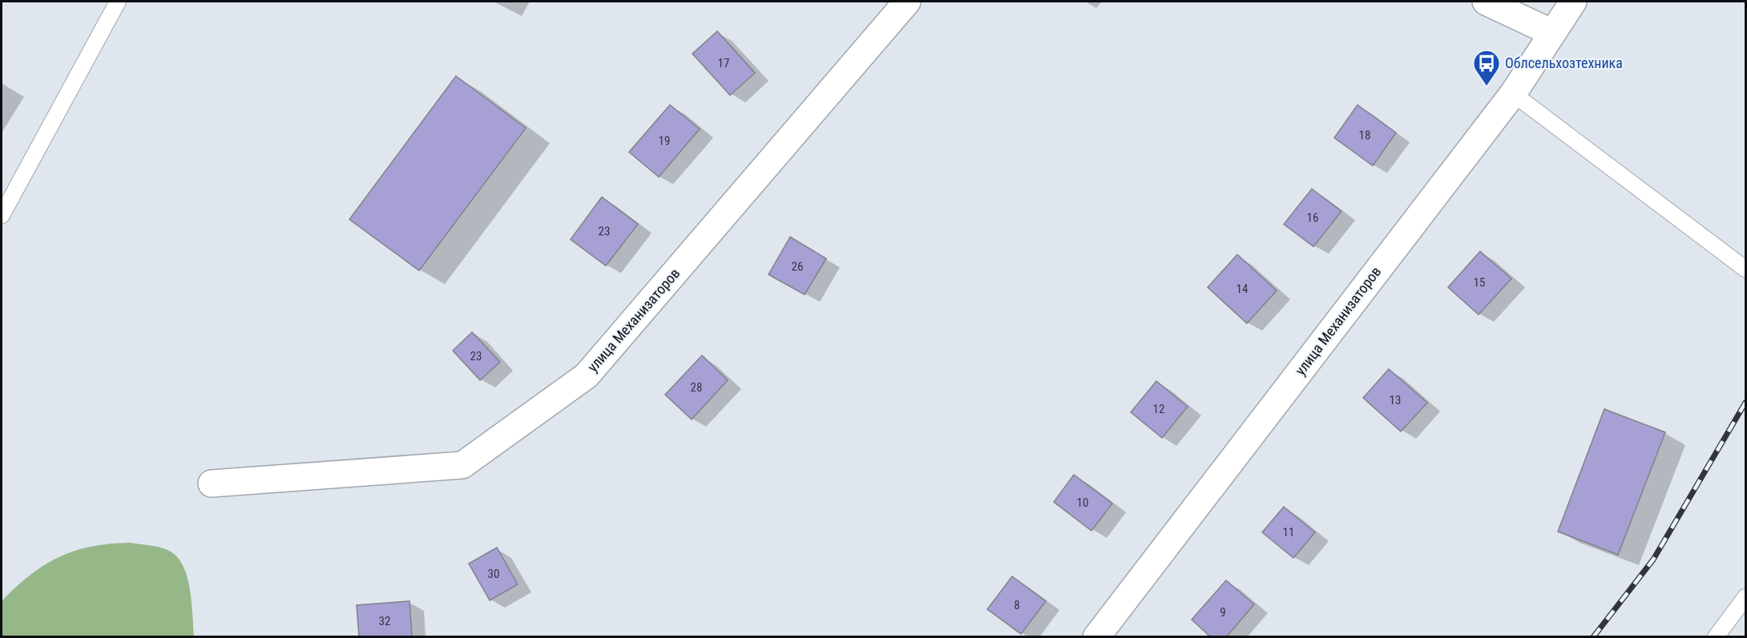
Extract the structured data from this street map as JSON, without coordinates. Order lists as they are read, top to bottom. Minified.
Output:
{"streets":{"street":["улица Механизаторов"]},"places":{"bus stop":["Облсельхозтехника"]},"house_numbers":["17","18","19","16","23","26","15","14","23","28","13","12","10","11","30","8","9","32"]}
